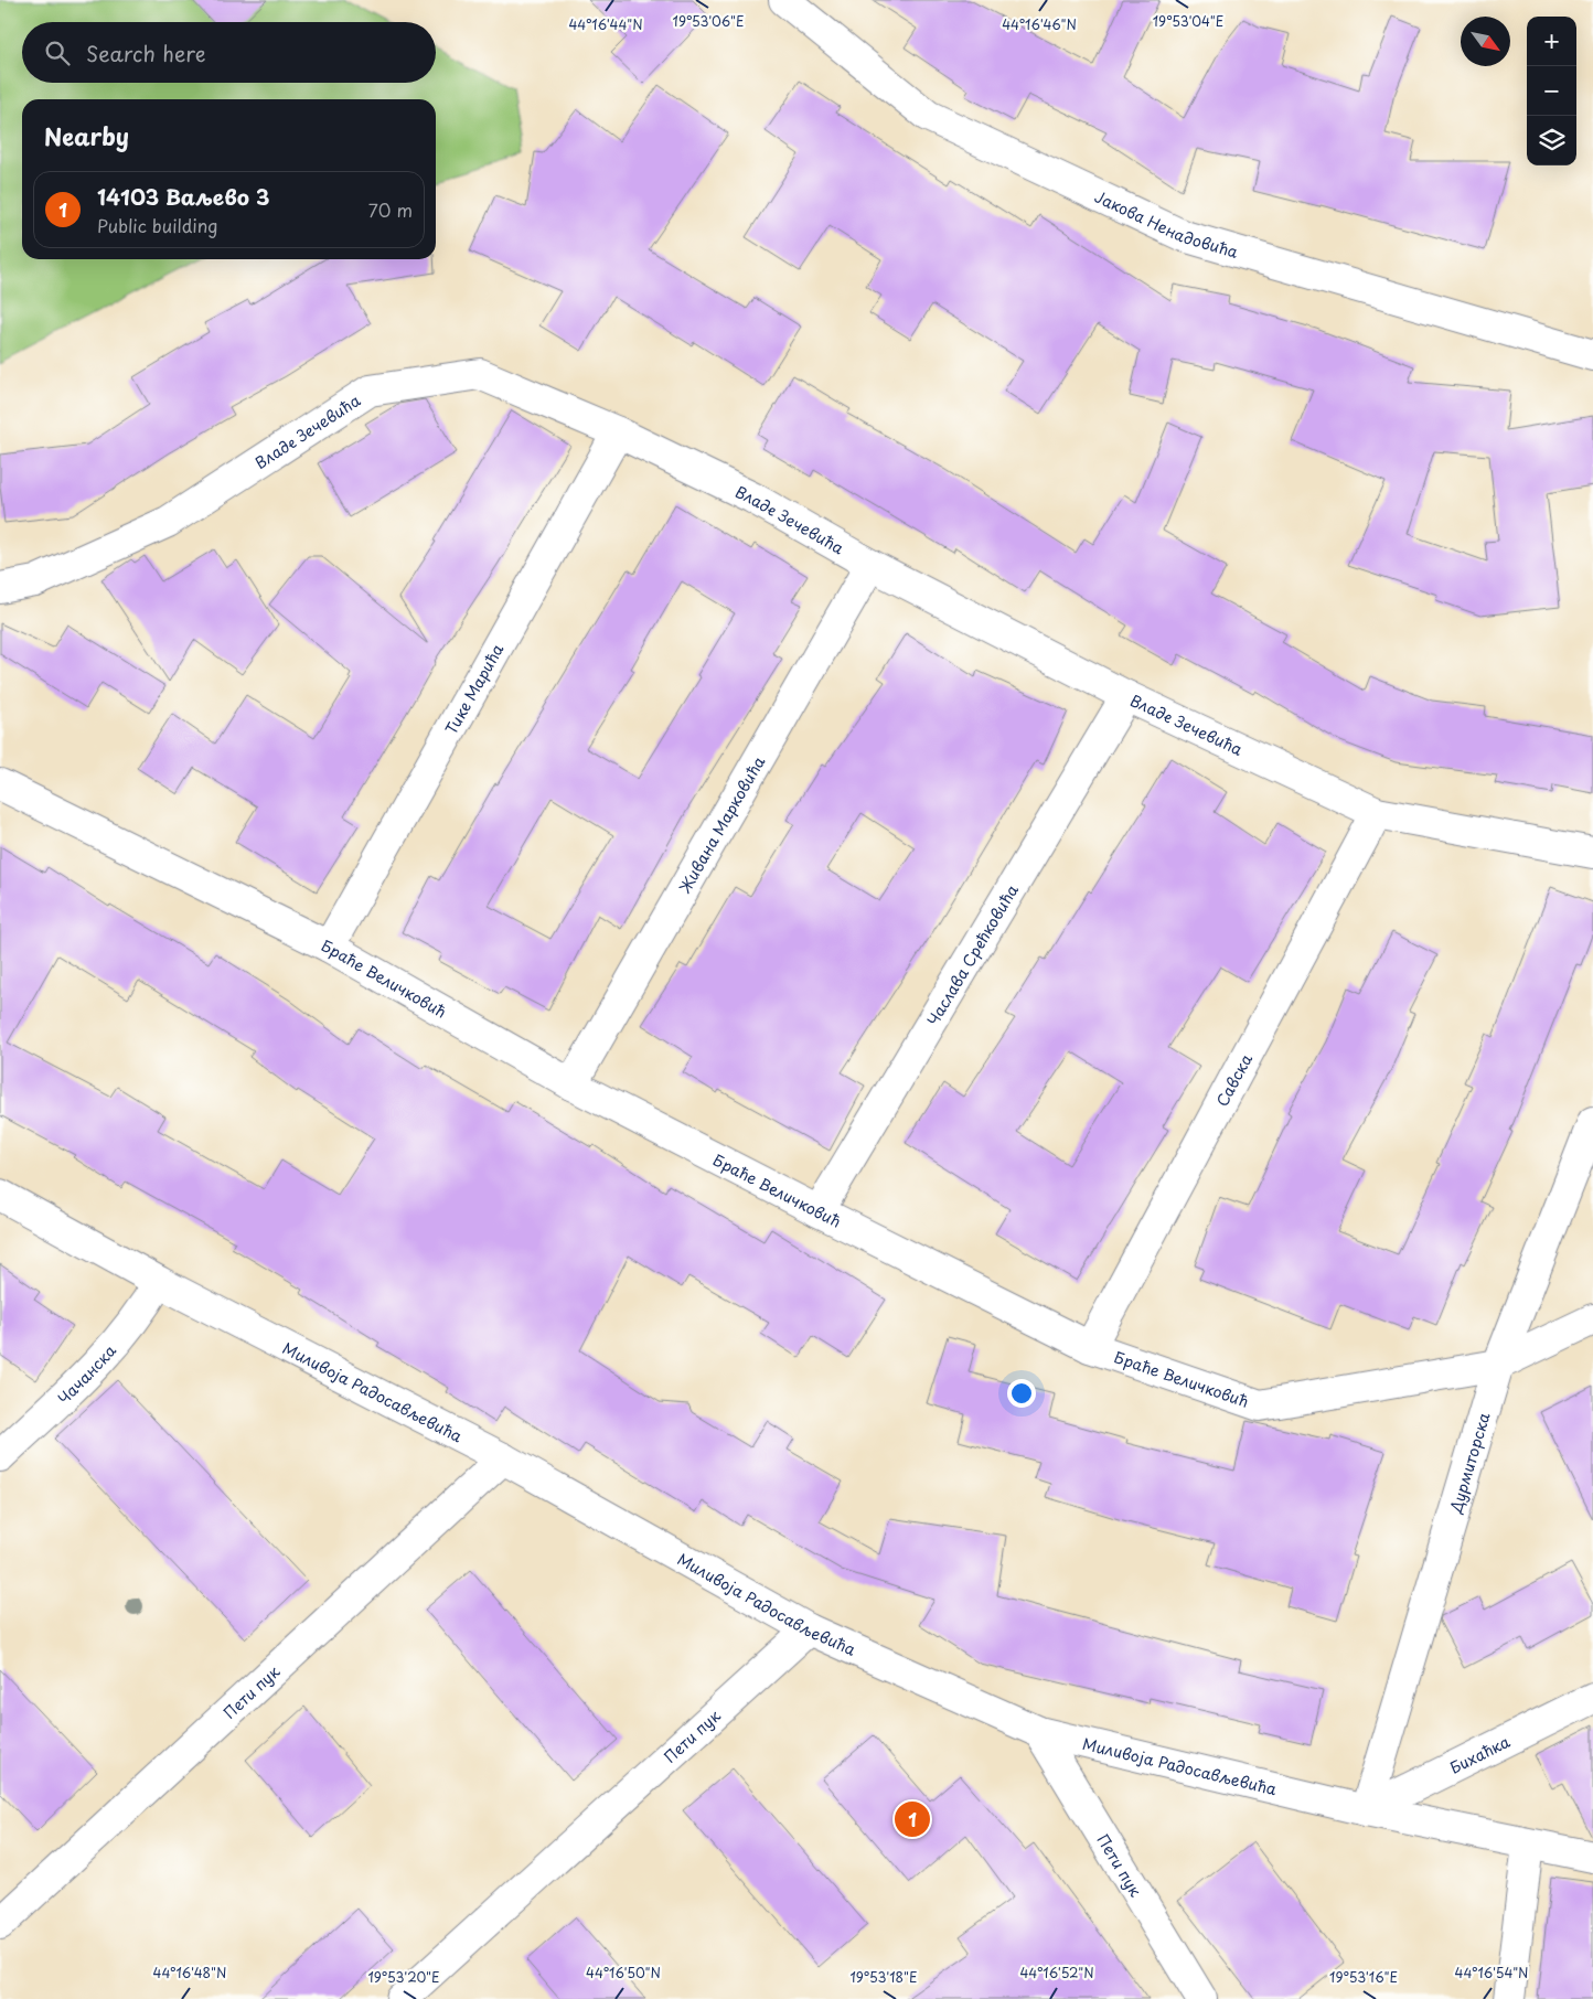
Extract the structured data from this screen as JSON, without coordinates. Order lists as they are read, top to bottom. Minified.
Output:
{"streets":{"street":["Јакова Ненадовића","Владе Зечевића","Тике Марића","Живана Марковића","Часлава Срећковића","Браће Величковић","Савска","Чачанска","Миливоја Радосављевића","Дурмиторска","Пети пук","Бихаћка"]},"crossings":[["Владе Зечевића","Тике Марића"],["Владе Зечевића","Живана Марковића"],["Владе Зечевића","Часлава Срећковића"],["Владе Зечевића","Савска"],["Тике Марића","Браће Величковић"],["Живана Марковића","Браће Величковић"],["Часлава Срећковића","Браће Величковић"],["Браће Величковић","Савска"],["Браће Величковић","Дурмиторска"],["Чачанска","Миливоја Радосављевића"],["Миливоја Радосављевића","Дурмиторска"],["Миливоја Радосављевића","Пети пук"],["Миливоја Радосављевића","Бихаћка"],["Дурмиторска","Бихаћка"]],"north":"bottom right","page":{"map_buttons":["+","−"],"search":"Search here","heading":"Nearby","list":[{"mark":"1","name":"14103 Ваљево 3","note":"Public building","value":"70 m"}],"pins":"1"},"coordinates":["19°53'06\"E","19°53'04\"E","44°16'44\"N","44°16'46\"N","44°16'48\"N","44°16'50\"N","44°16'52\"N","44°16'54\"N","19°53'20\"E","19°53'18\"E","19°53'16\"E"]}
